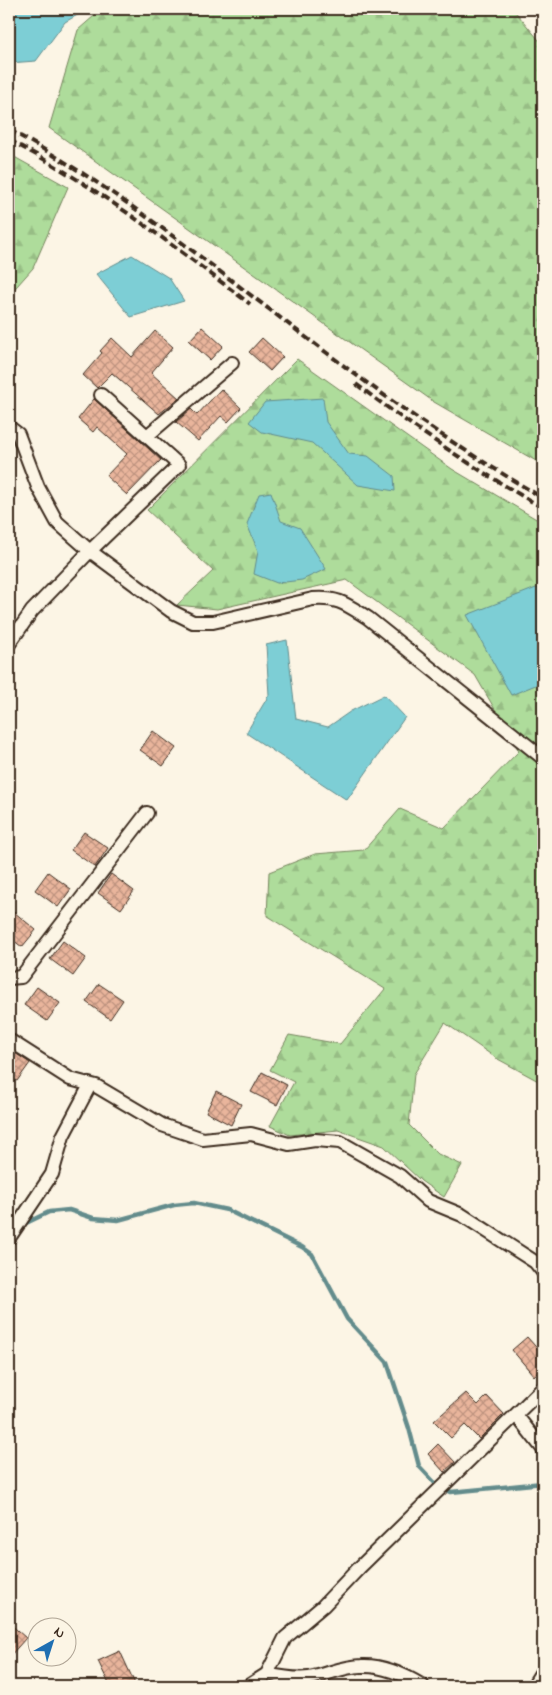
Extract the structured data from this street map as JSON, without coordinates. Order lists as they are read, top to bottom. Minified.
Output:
{"north":"top right"}
